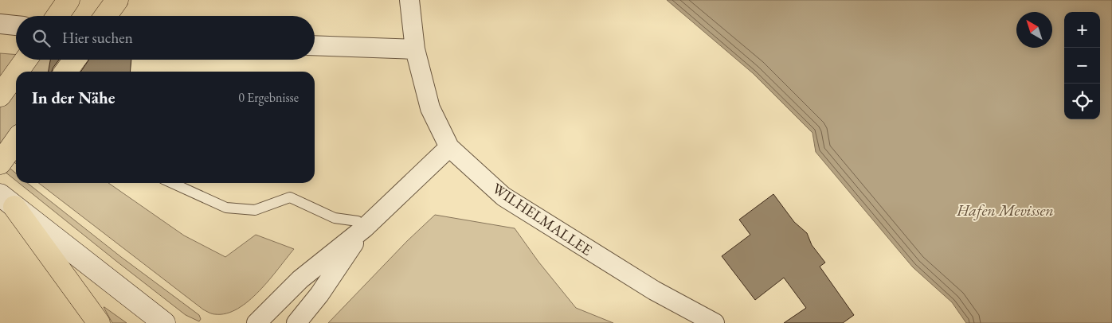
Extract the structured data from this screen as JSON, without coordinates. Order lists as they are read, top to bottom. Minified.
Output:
{"streets":{"street":["WILHELMALLEE"]},"water":["Hafen Mevissen"],"north":"top left","page":{"map_buttons":["+","−"],"search":"Hier suchen","heading":["In der Nähe","0 Ergebnisse"]}}
